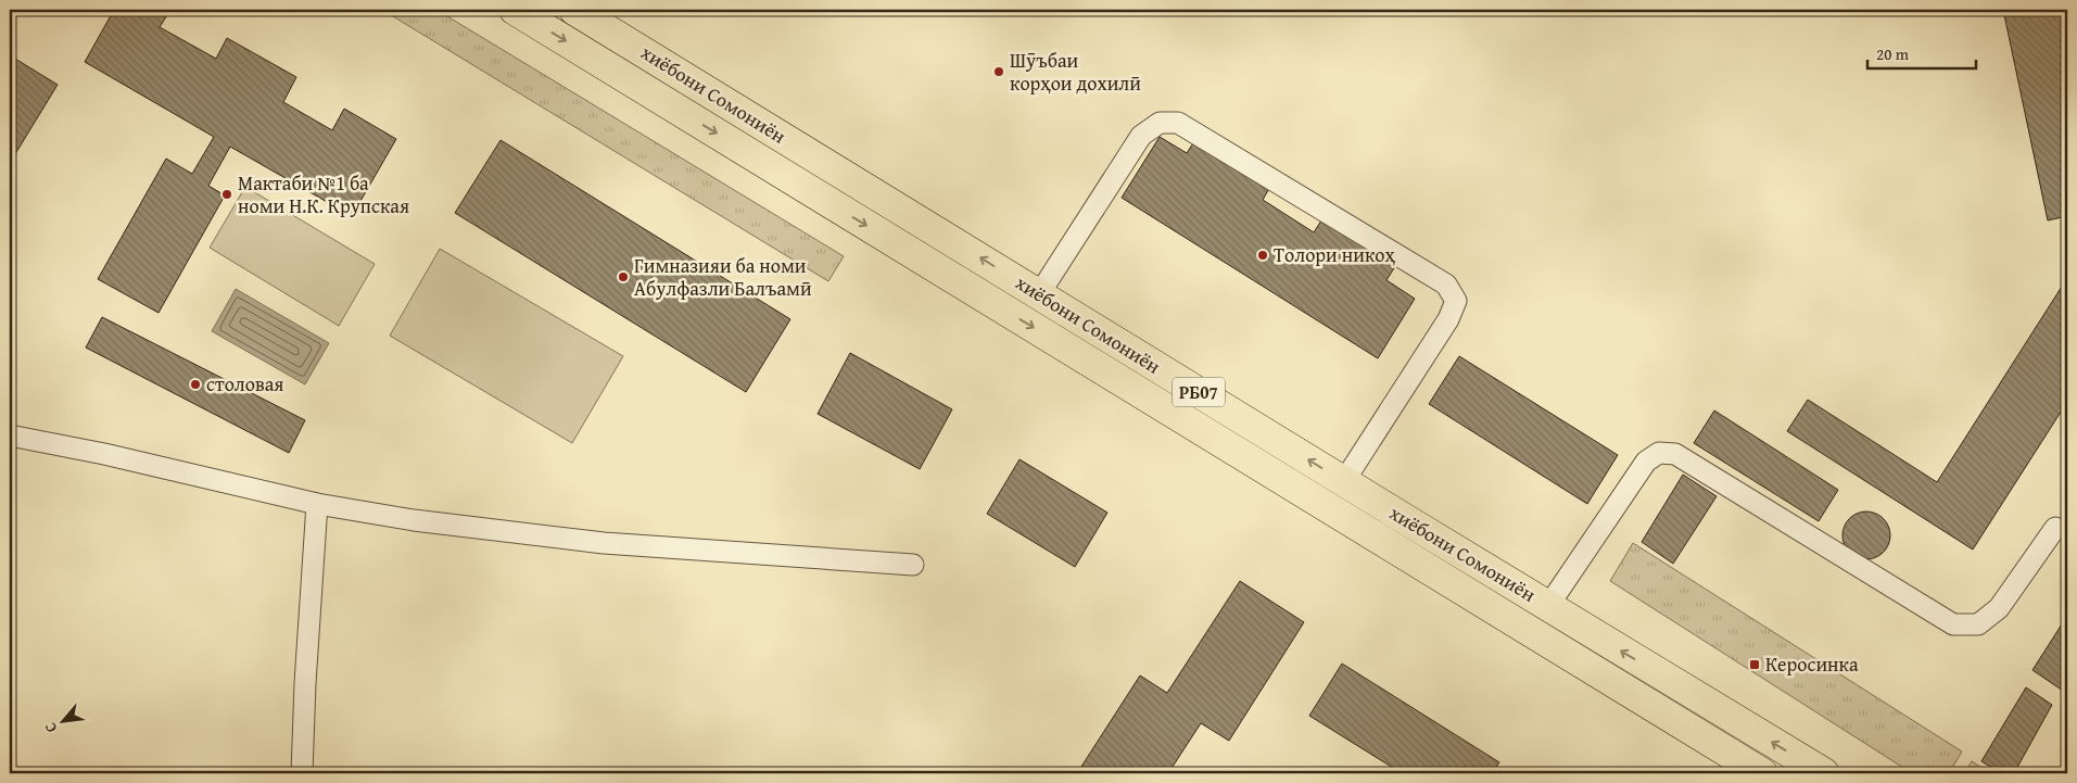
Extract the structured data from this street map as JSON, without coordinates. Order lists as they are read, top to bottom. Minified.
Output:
{"streets":{"highway":["хиёбони Сомониён","РБ07"]},"places":{"other":["Шӯъбаи корҳои дохилӣ","Мактаби №1 ба номи Н.К. Крупская","Толори никоҳ","Гимназияи ба номи Абулфазли Балъамӣ","столовая"],"transit":["Керосинка"]},"scale_bar":"20 m","north":"bottom left"}
